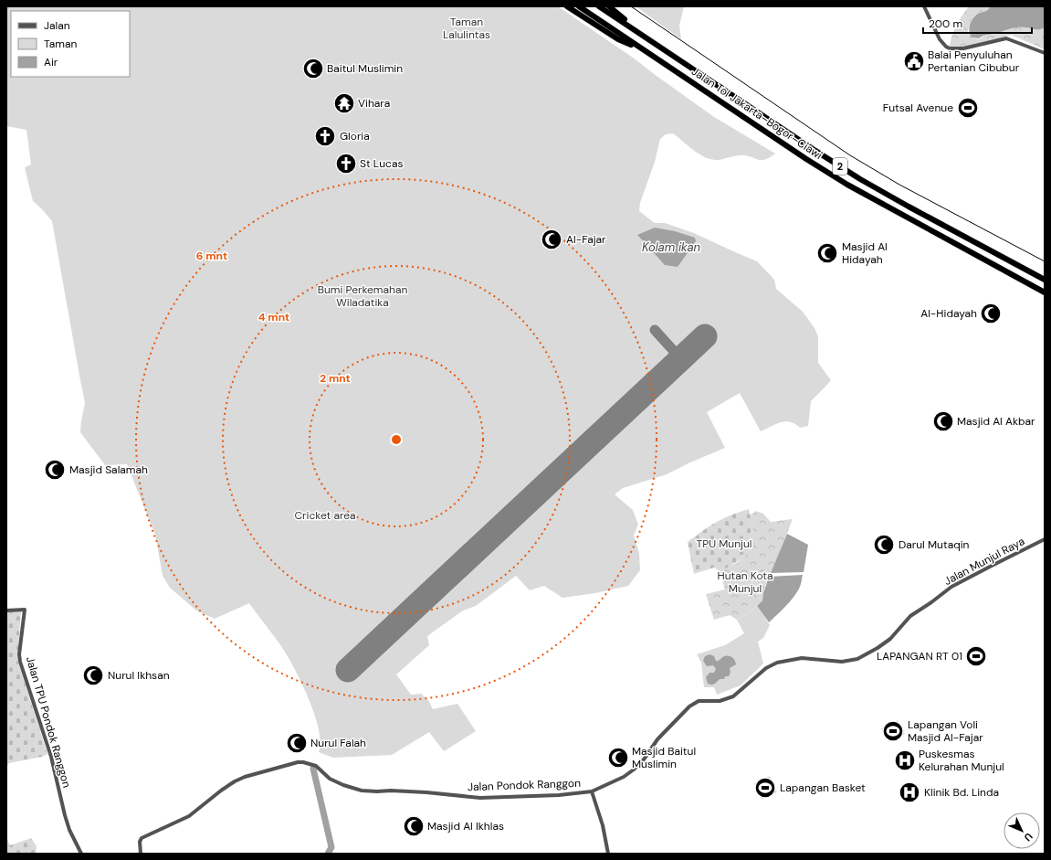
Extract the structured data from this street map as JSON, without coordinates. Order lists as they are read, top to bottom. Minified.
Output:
{"streets":{"highway":["Jalan Tol Jakarta–Bogor–Ciawi","2"],"street":["Jalan Munjul Raya","Jalan TPU Pondok Ranggon","Jalan Pondok Ranggon"]},"crossings":[["Jalan Munjul Raya","Jalan Pondok Ranggon"]],"water":["Kolam ikan"],"parks":["Taman Lalulintas","Bumi Perkemahan Wiladatika","Cricket area","TPU Munjul","Hutan Kota Munjul"],"places":{"public building":["Balai Penyuluhan Pertanian Cibubur"],"mosque":["Baitul Muslimin","Al-Fajar","Masjid Al Hidayah","Al-Hidayah","Masjid Al Akbar","Masjid Salamah","Darul Mutaqin","Nurul Ikhsan","Nurul Falah","Masjid Baitul Muslimin","Masjid Al Ikhlas"],"temple":["Vihara"],"sports":["Futsal Avenue","LAPANGAN RT 01","Lapangan Voli Masjid Al-Fajar","Lapangan Basket"],"church":["Gloria","St Lucas"],"hospital":["Puskesmas Kelurahan Munjul","Klinik Bd. Linda"]},"legend":["Jalan","Taman","Air"],"scale_bar":"200 m","north":"bottom right","rings":["6 mnt","4 mnt","2 mnt"]}
